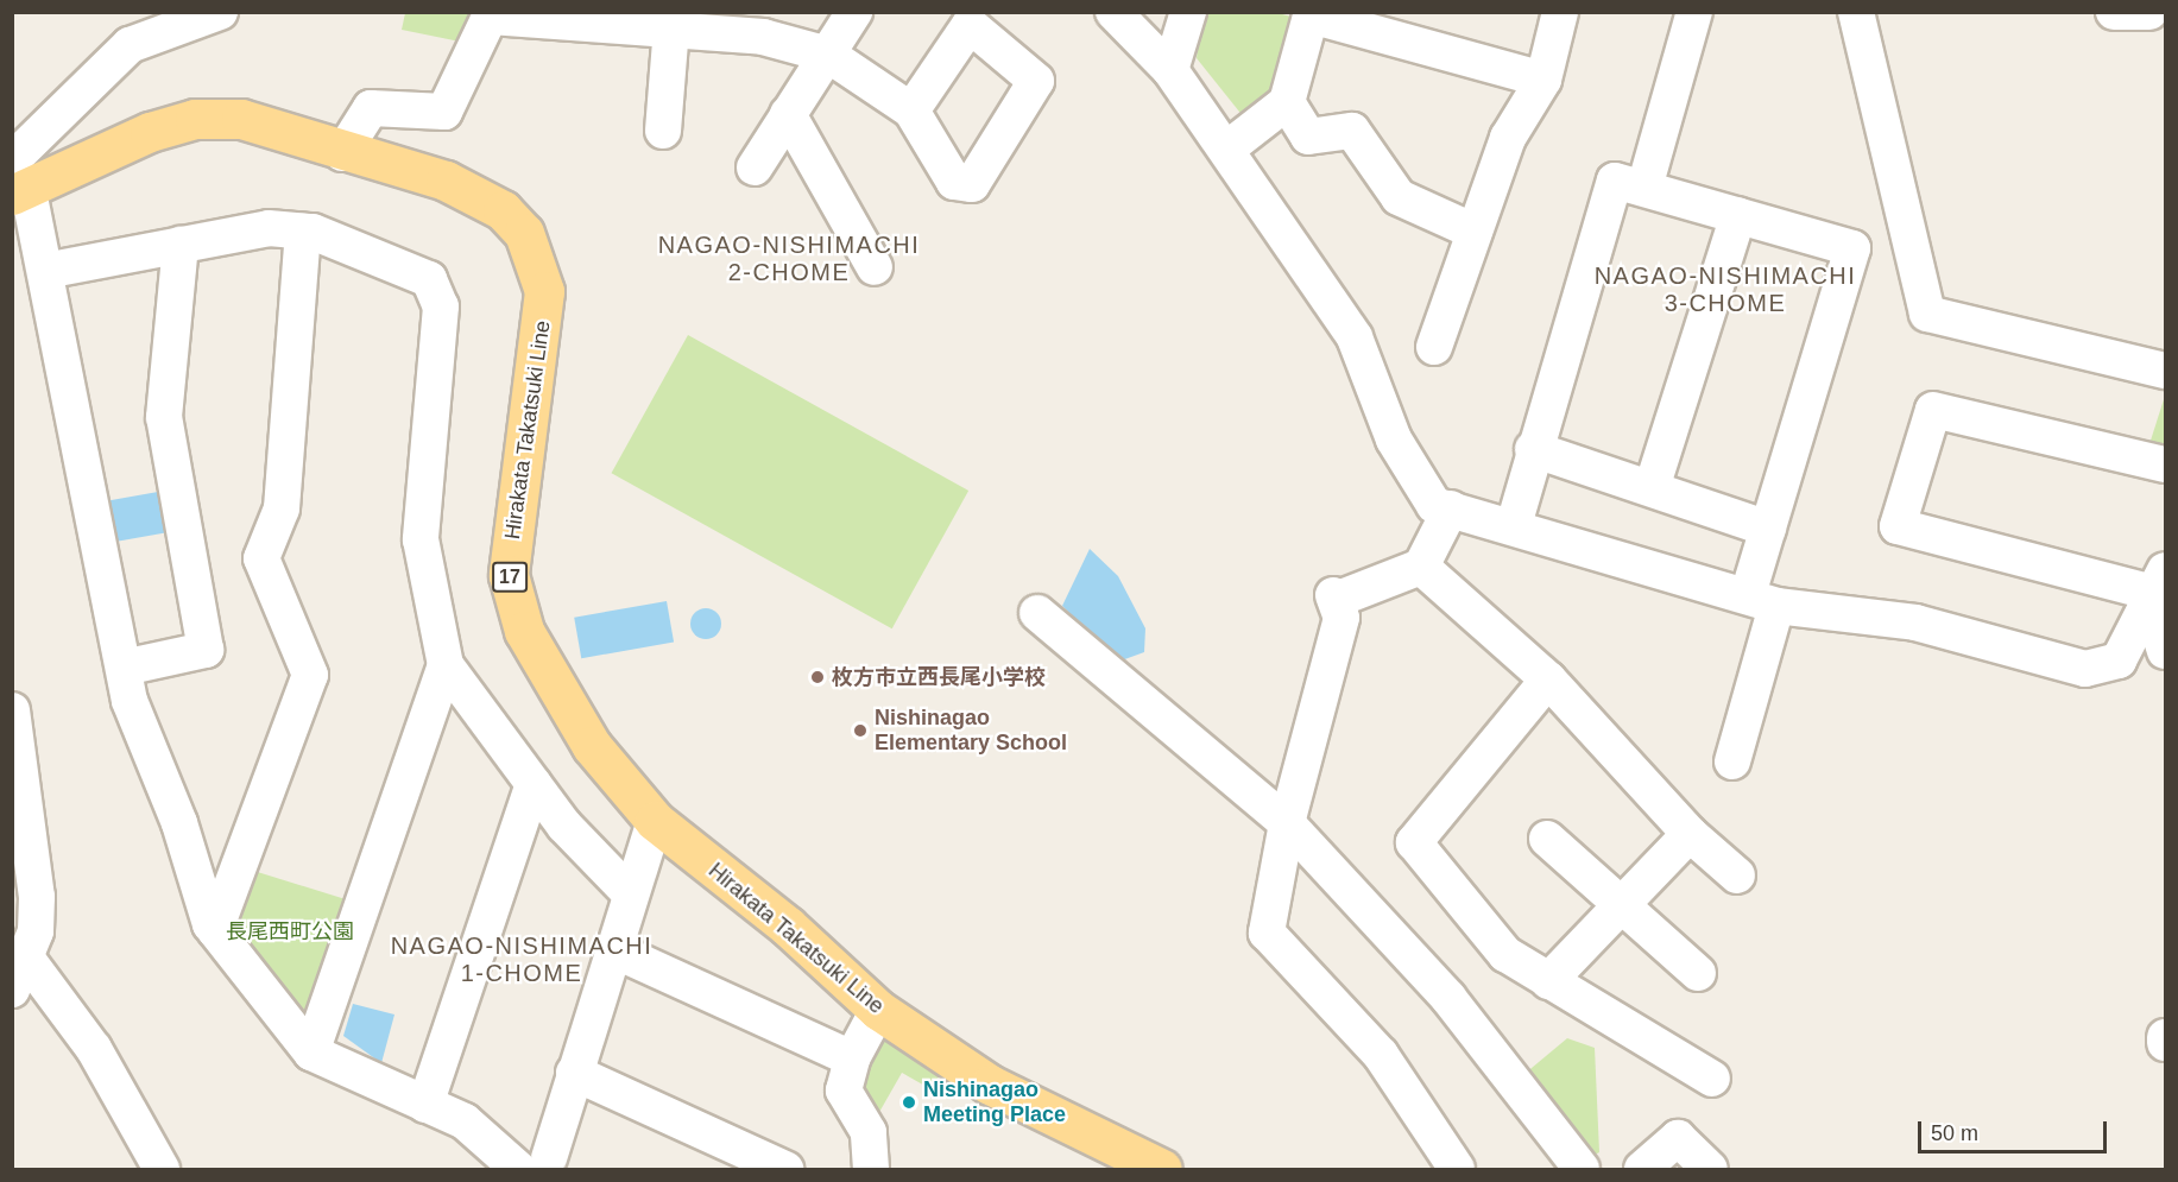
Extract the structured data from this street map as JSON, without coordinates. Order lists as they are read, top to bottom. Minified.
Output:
{"streets":{"main road":["Hirakata Takatsuki Line","17"]},"districts":["NAGAO-NISHIMACHI 2-CHOME","NAGAO-NISHIMACHI 3-CHOME","NAGAO-NISHIMACHI 1-CHOME"],"parks":["長尾西町公園"],"places":["枚方市立西長尾小学校","Nishinagao Elementary School","Nishinagao Meeting Place"],"scale_bar":"50 m"}
